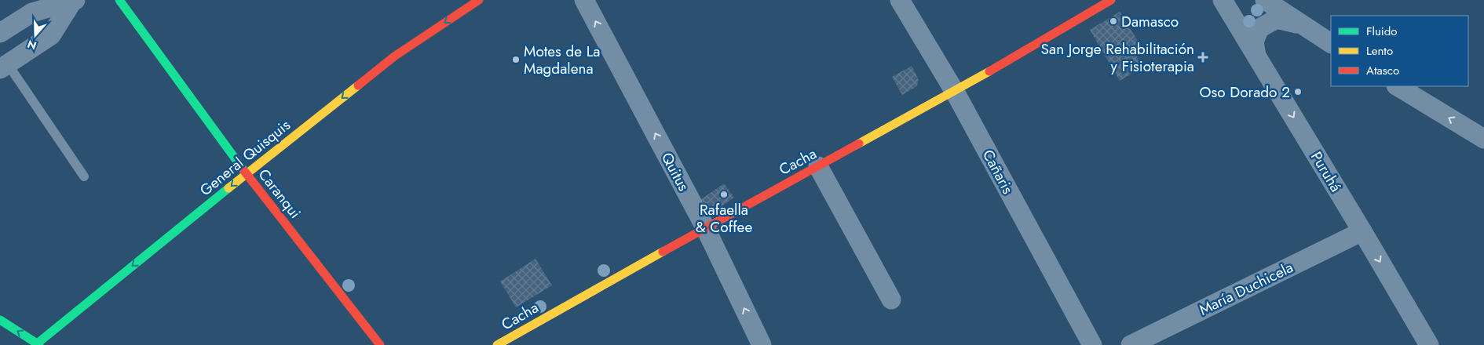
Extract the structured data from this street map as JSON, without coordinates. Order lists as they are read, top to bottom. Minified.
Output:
{"streets":{"street":["General Quisquis","Cacha","Quitus","Cañaris","Puruhá","Caranqui","María Duchicela"]},"crossings":[["General Quisquis","Caranqui"],["Cacha","Quitus"],["Cacha","Cañaris"],["Puruhá","María Duchicela"]],"one_way":["General Quisquis","Puruhá"],"places":{"other":["Damasco","Motes de La Magdalena","Oso Dorado 2","Rafaella & Coffee"],"health":["San Jorge Rehabilitación y Fisioterapia"]},"legend":["Fluido","Lento","Atasco"],"north":"bottom"}
